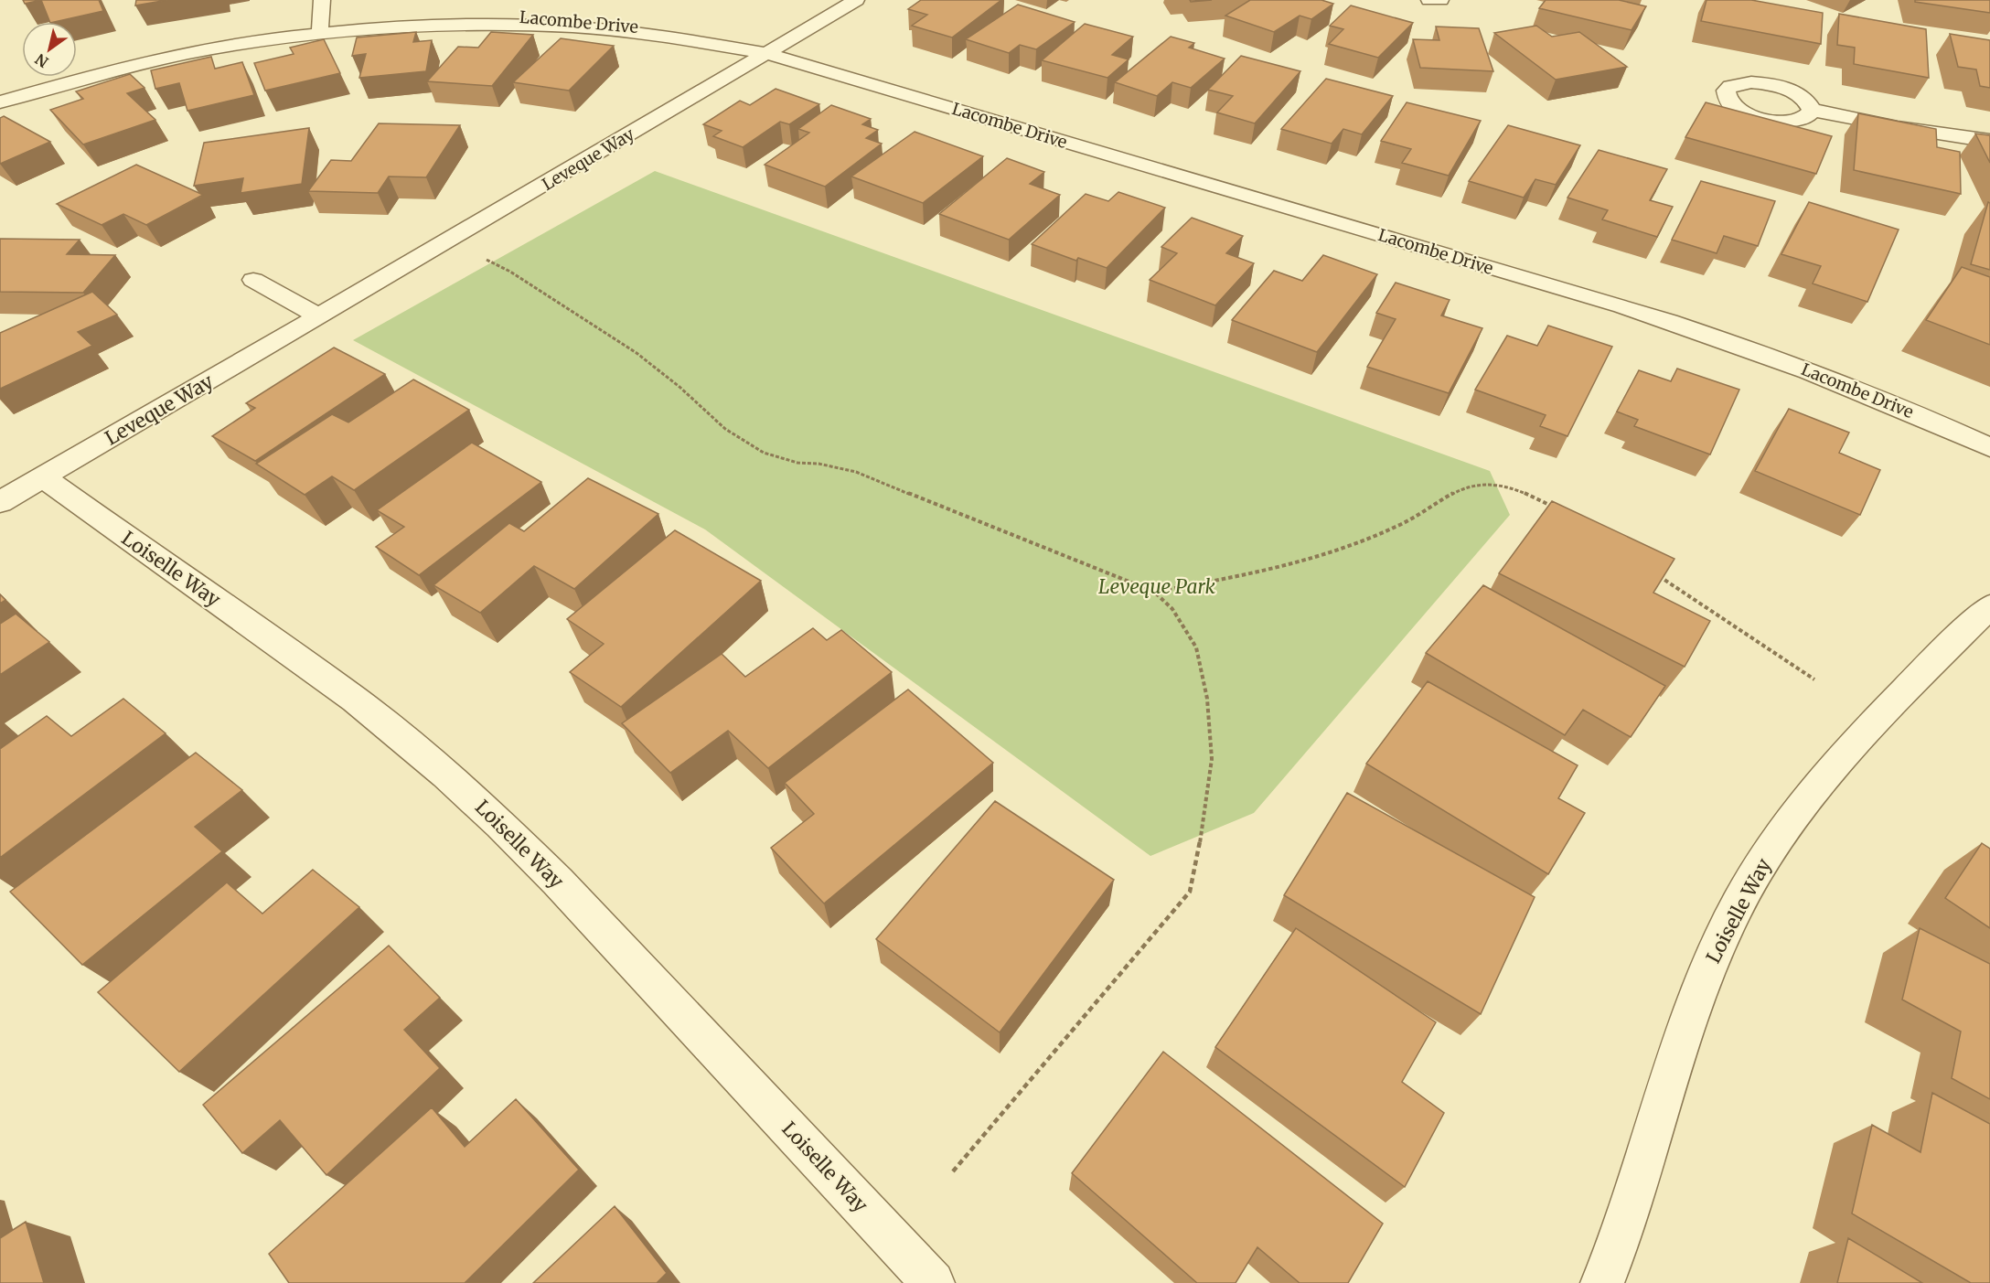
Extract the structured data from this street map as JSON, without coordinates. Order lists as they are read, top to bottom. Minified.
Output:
{"streets":{"street":["Lacombe Drive","Leveque Way","Loiselle Way"]},"crossings":[["Lacombe Drive","Leveque Way"],["Leveque Way","Loiselle Way"]],"parks":["Leveque Park"],"north":"bottom left"}
